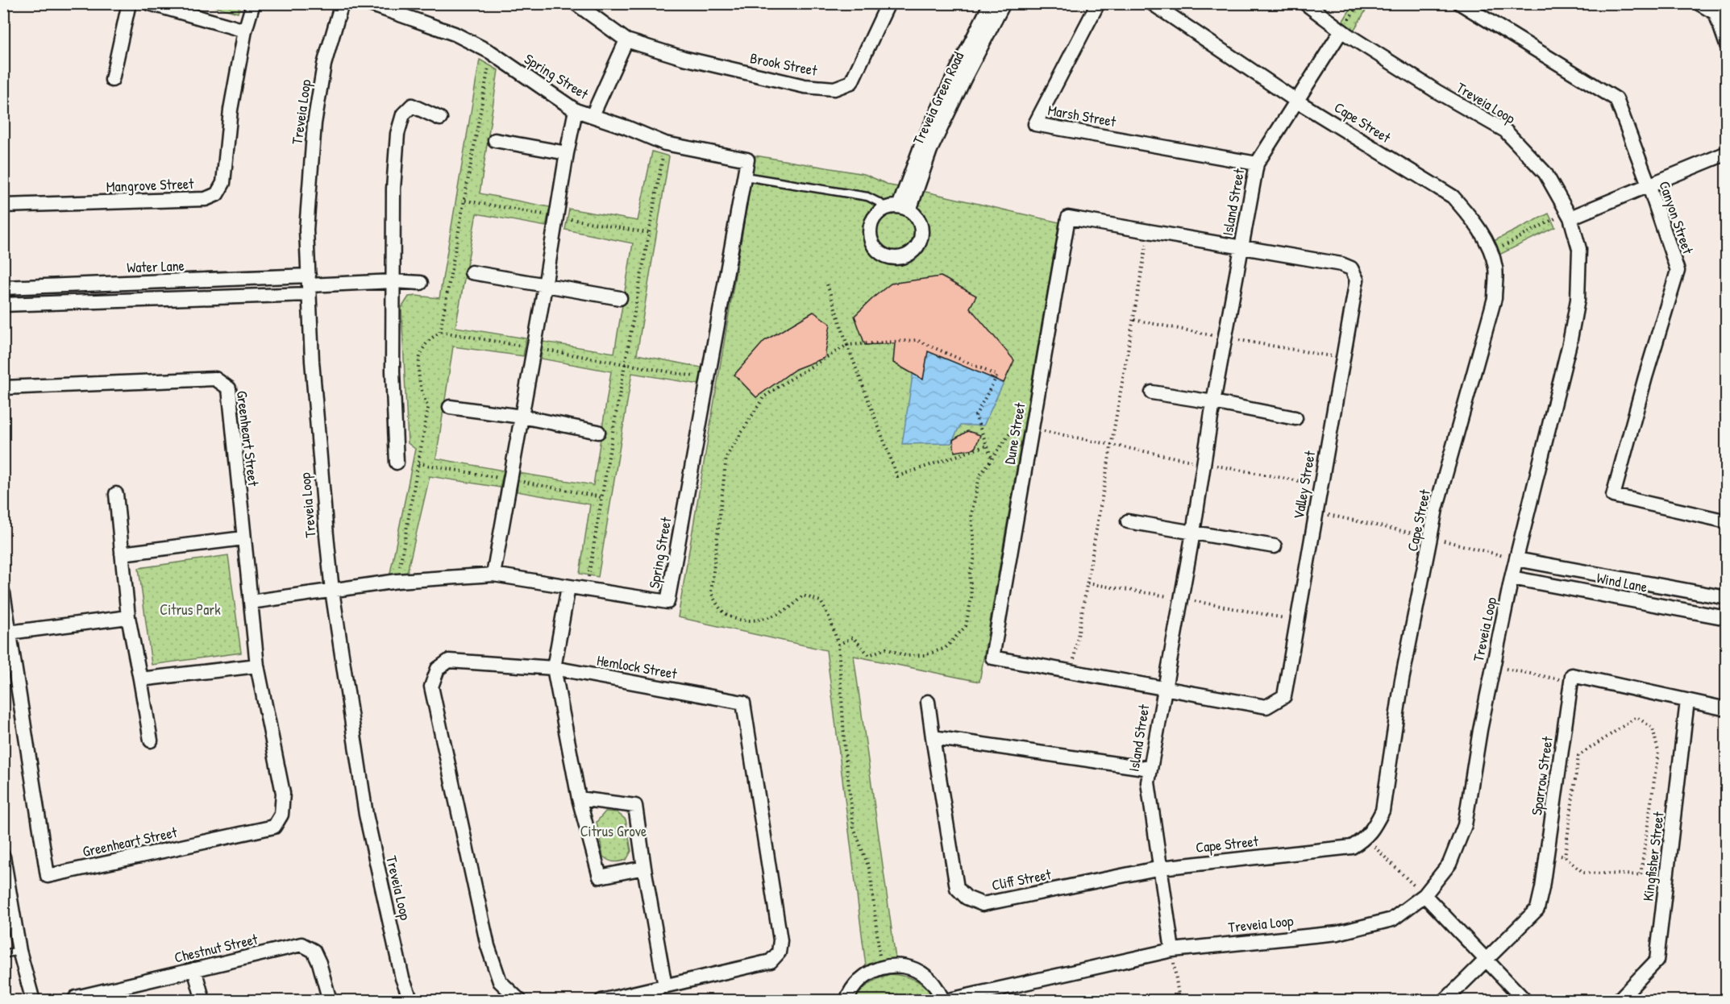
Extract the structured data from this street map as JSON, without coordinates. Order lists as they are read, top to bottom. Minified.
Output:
{"streets":{"street":["Brook Street","Spring Street","Treveia Green Road","Treveia Loop","Marsh Street","Cape Street","Mangrove Street","Island Street","Canyon Street","Water Lane","Dune Street","Greenheart Street","Valley Street","Wind Lane","Hemlock Street","Sparrow Street","Kingfisher Street","Cliff Street","Chestnut Street"]},"crossings":[["Spring Street","Treveia Loop"],["Treveia Loop","Island Street"],["Treveia Loop","Water Lane"],["Treveia Loop","Wind Lane"],["Marsh Street","Island Street"],["Cape Street","Island Street"],["Cape Street","Cliff Street"],["Island Street","Dune Street"],["Island Street","Valley Street"],["Island Street","Cliff Street"],["Dune Street","Valley Street"]],"parks":["Citrus Park","Citrus Grove"]}
